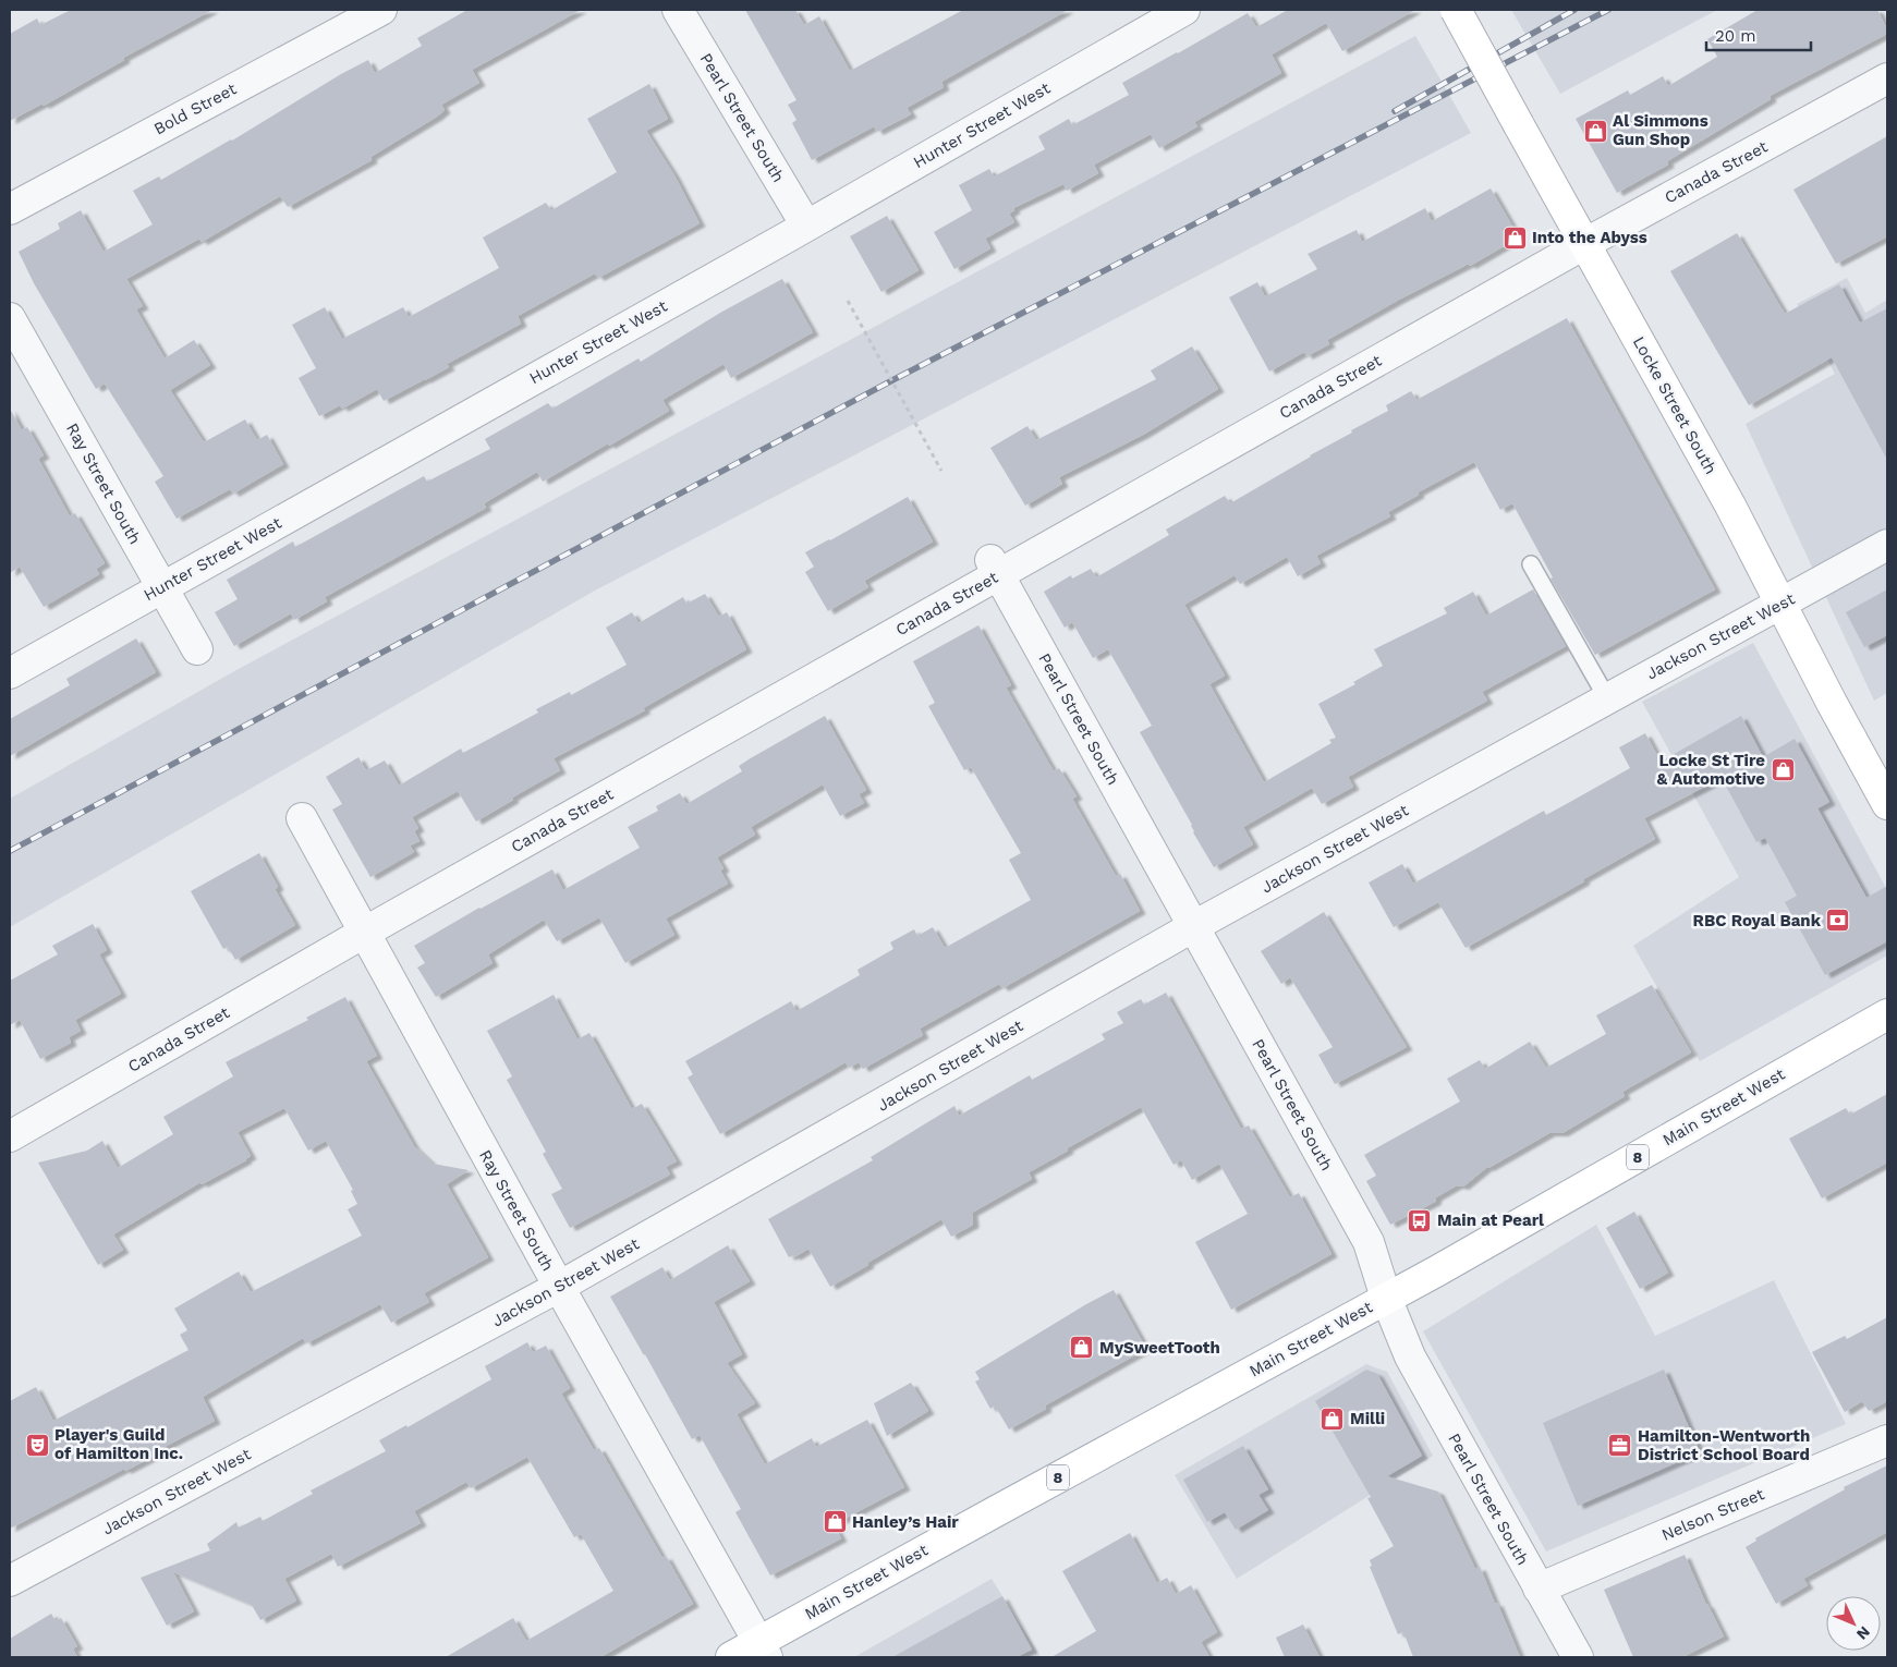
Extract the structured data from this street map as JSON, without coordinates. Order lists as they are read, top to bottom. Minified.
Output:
{"streets":{"main road":["Locke Street South","Main Street West","8"],"street":["Bold Street","Pearl Street South","Hunter Street West","Canada Street","Ray Street South","Jackson Street West","Nelson Street"]},"crossings":[["Pearl Street South","Hunter Street West"],["Pearl Street South","Canada Street"],["Pearl Street South","Jackson Street West"],["Pearl Street South","Main Street West"],["Pearl Street South","Nelson Street"],["Hunter Street West","Ray Street South"],["Canada Street","Locke Street South"],["Canada Street","Ray Street South"],["Locke Street South","Jackson Street West"],["Ray Street South","Jackson Street West"],["Ray Street South","Main Street West"]],"places":{"shop":["Al Simmons Gun Shop","Into the Abyss","Locke St Tire & Automotive","MySweetTooth","Milli","Hanley’s Hair"],"bank":["RBC Royal Bank"],"bus stop":["Main at Pearl"],"theatre":["Player's Guild of Hamilton Inc."],"office":["Hamilton-Wentworth District School Board"]},"scale_bar":"20 m","north":"bottom right"}
